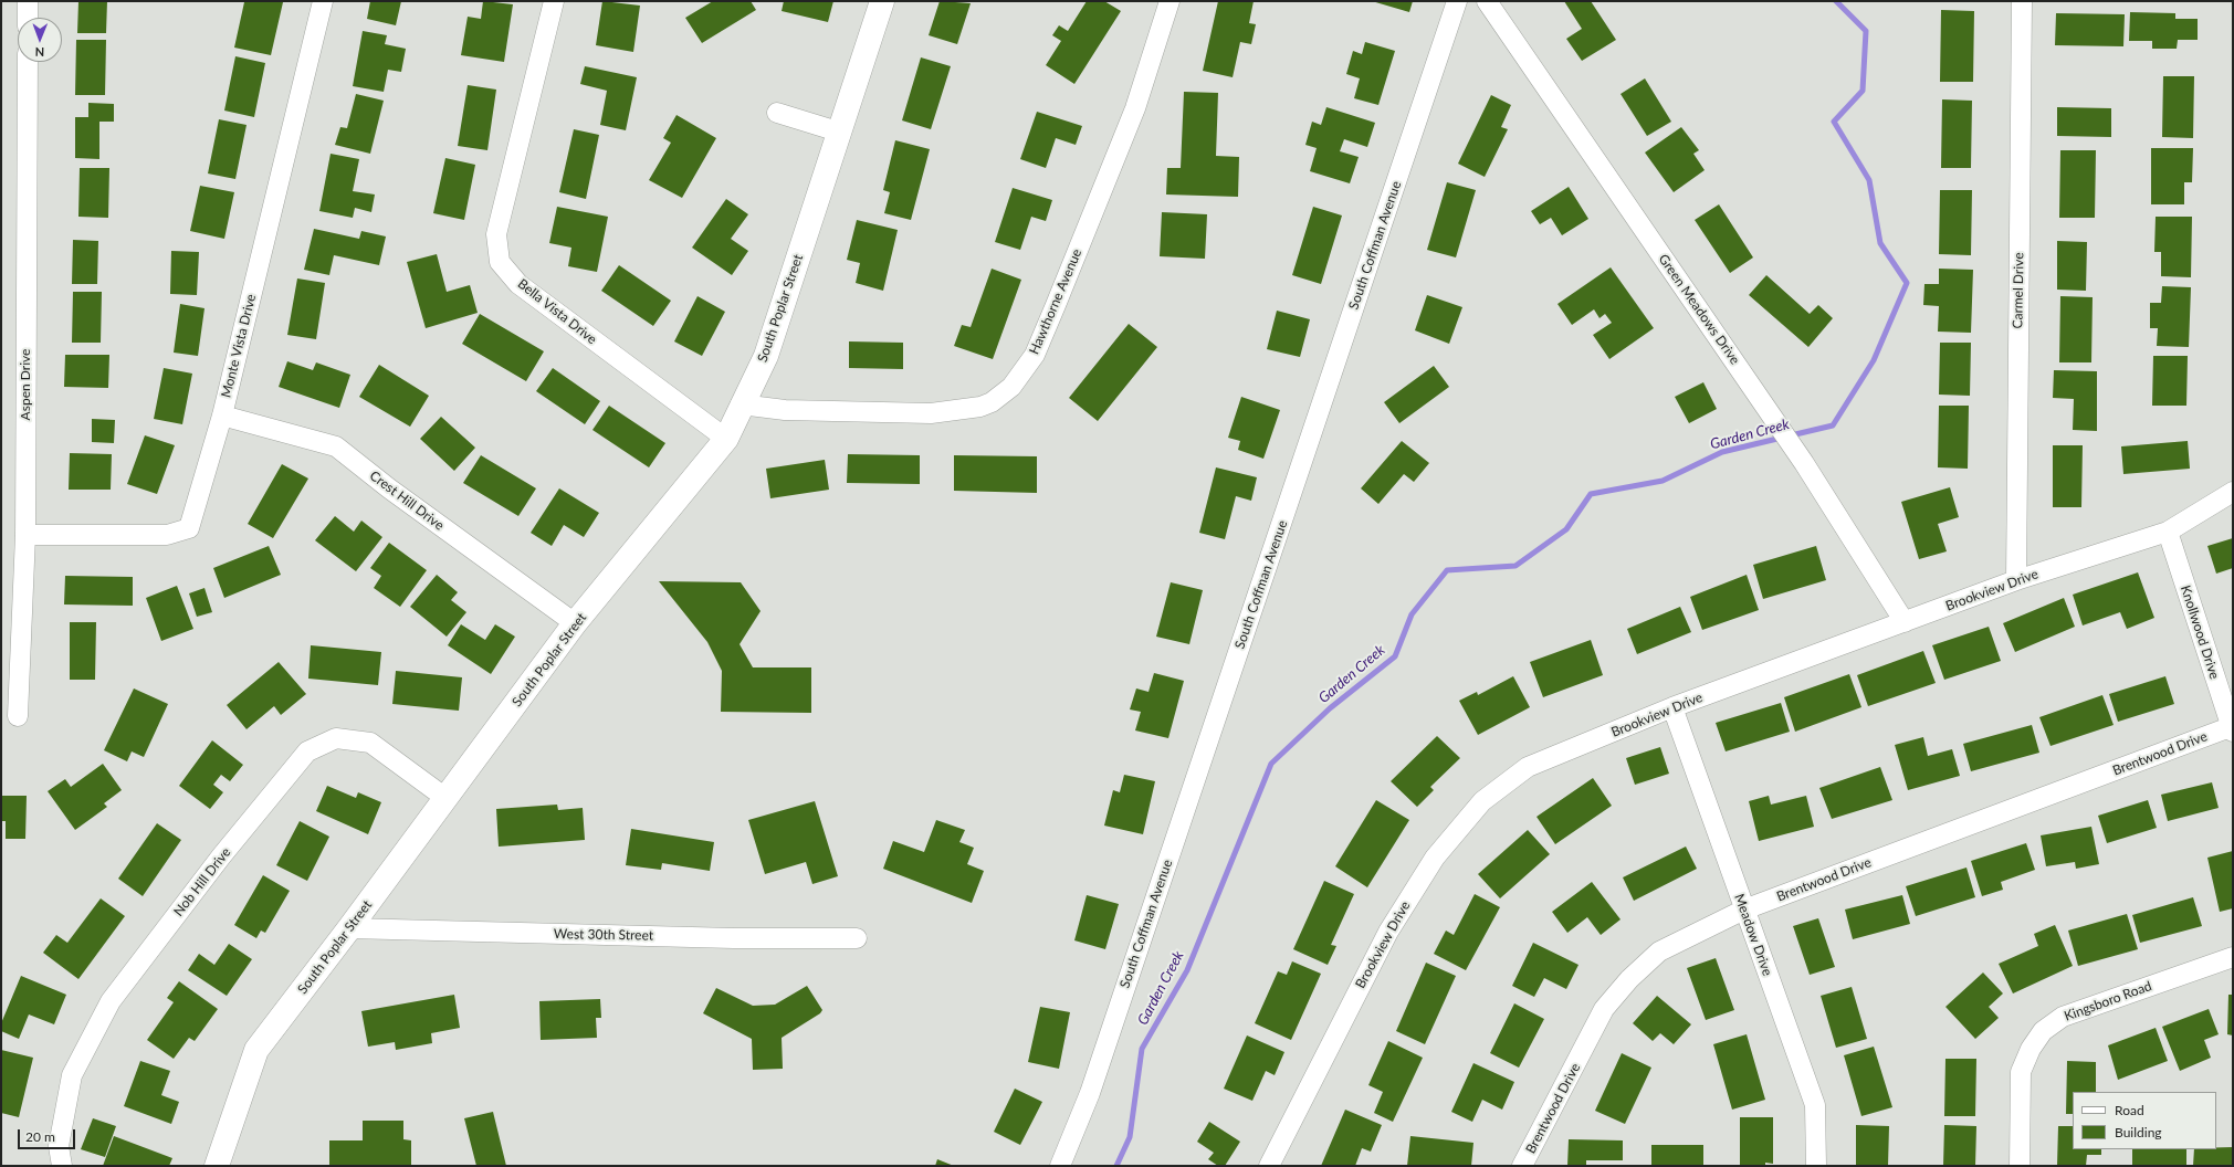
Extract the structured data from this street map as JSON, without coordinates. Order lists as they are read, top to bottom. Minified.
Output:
{"streets":{"main road":["South Poplar Street"],"street":["South Coffman Avenue","Carmel Drive","Hawthorne Avenue","Green Meadows Drive","Bella Vista Drive","Monte Vista Drive","Aspen Drive","Crest Hill Drive","Brookview Drive","Knollwood Drive","Brentwood Drive","Nob Hill Drive","West 30th Street","Meadow Drive","Kingsboro Road"]},"crossings":[["Carmel Drive","Brookview Drive"],["Hawthorne Avenue","South Poplar Street"],["South Poplar Street","Bella Vista Drive"],["South Poplar Street","Crest Hill Drive"],["South Poplar Street","Nob Hill Drive"],["South Poplar Street","West 30th Street"],["Green Meadows Drive","Brookview Drive"],["Monte Vista Drive","Aspen Drive"],["Monte Vista Drive","Crest Hill Drive"],["Brookview Drive","Knollwood Drive"],["Brookview Drive","Meadow Drive"],["Knollwood Drive","Brentwood Drive"],["Brentwood Drive","Meadow Drive"]],"water":["Garden Creek"],"legend":["Road","Building"],"scale_bar":"20 m","north":"bottom"}
